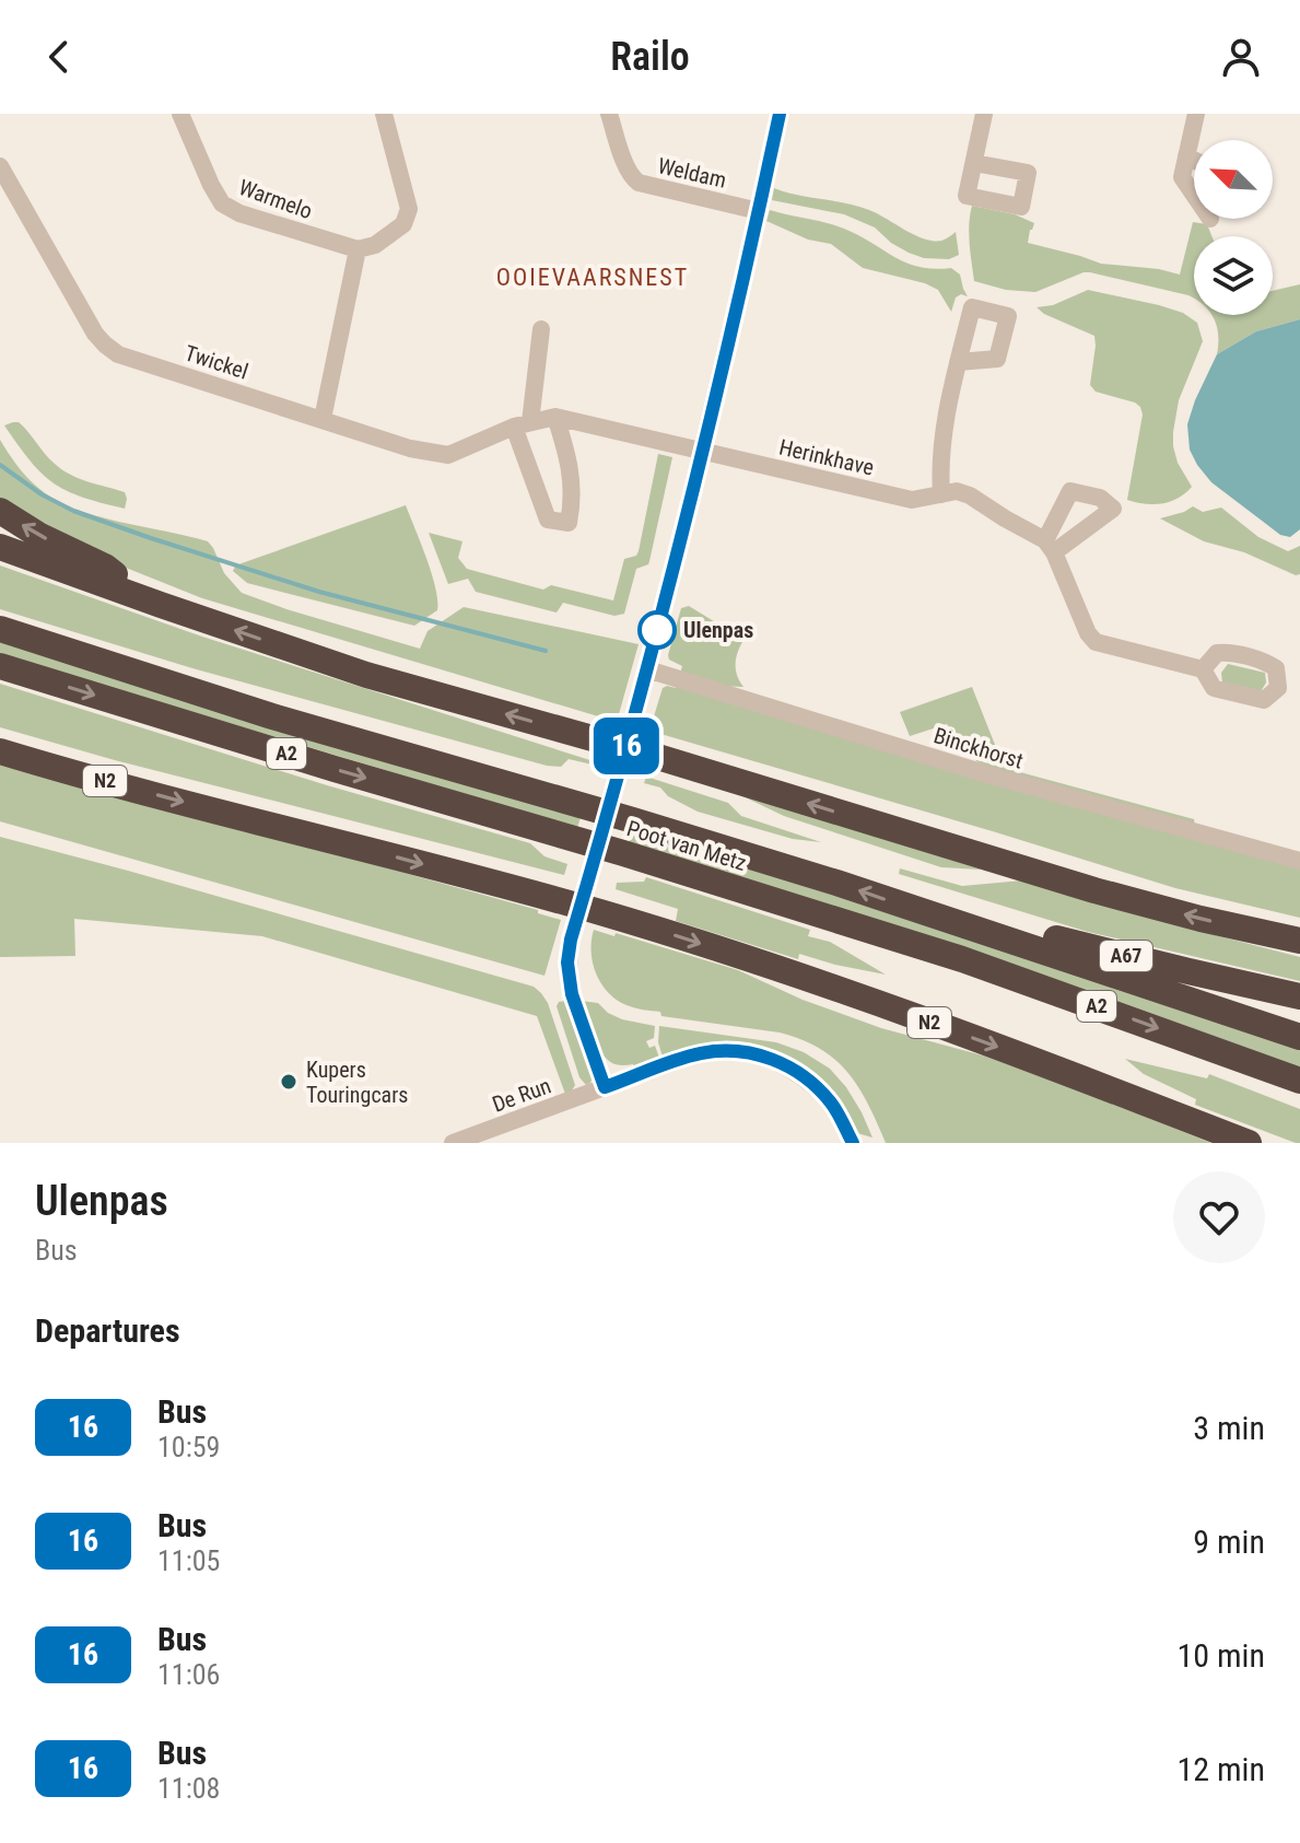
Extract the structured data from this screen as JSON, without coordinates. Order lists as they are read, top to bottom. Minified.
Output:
{"streets":{"highway":["A2","N2","Poot van Metz","A67"],"street":["Weldam","Warmelo","Twickel","Herinkhave","Binckhorst","De Run"]},"crossings":[["Twickel","Herinkhave"],["Binckhorst","De Run"],["Poot van Metz","A67"]],"districts":["OOIEVAARSNEST"],"places":["Ulenpas","Kupers Touringcars"],"lines":["bus line 16"],"north":"top left","page":{"header":"Railo","on_map":"16","heading":[["Ulenpas","Bus"],"Departures"],"list":[{"mark":"16","name":"Bus","note":"10:59","value":"3 min"},{"mark":"16","name":"Bus","note":"11:05","value":"9 min"},{"mark":"16","name":"Bus","note":"11:06","value":"10 min"},{"mark":"16","name":"Bus","note":"11:08","value":"12 min"}]}}
